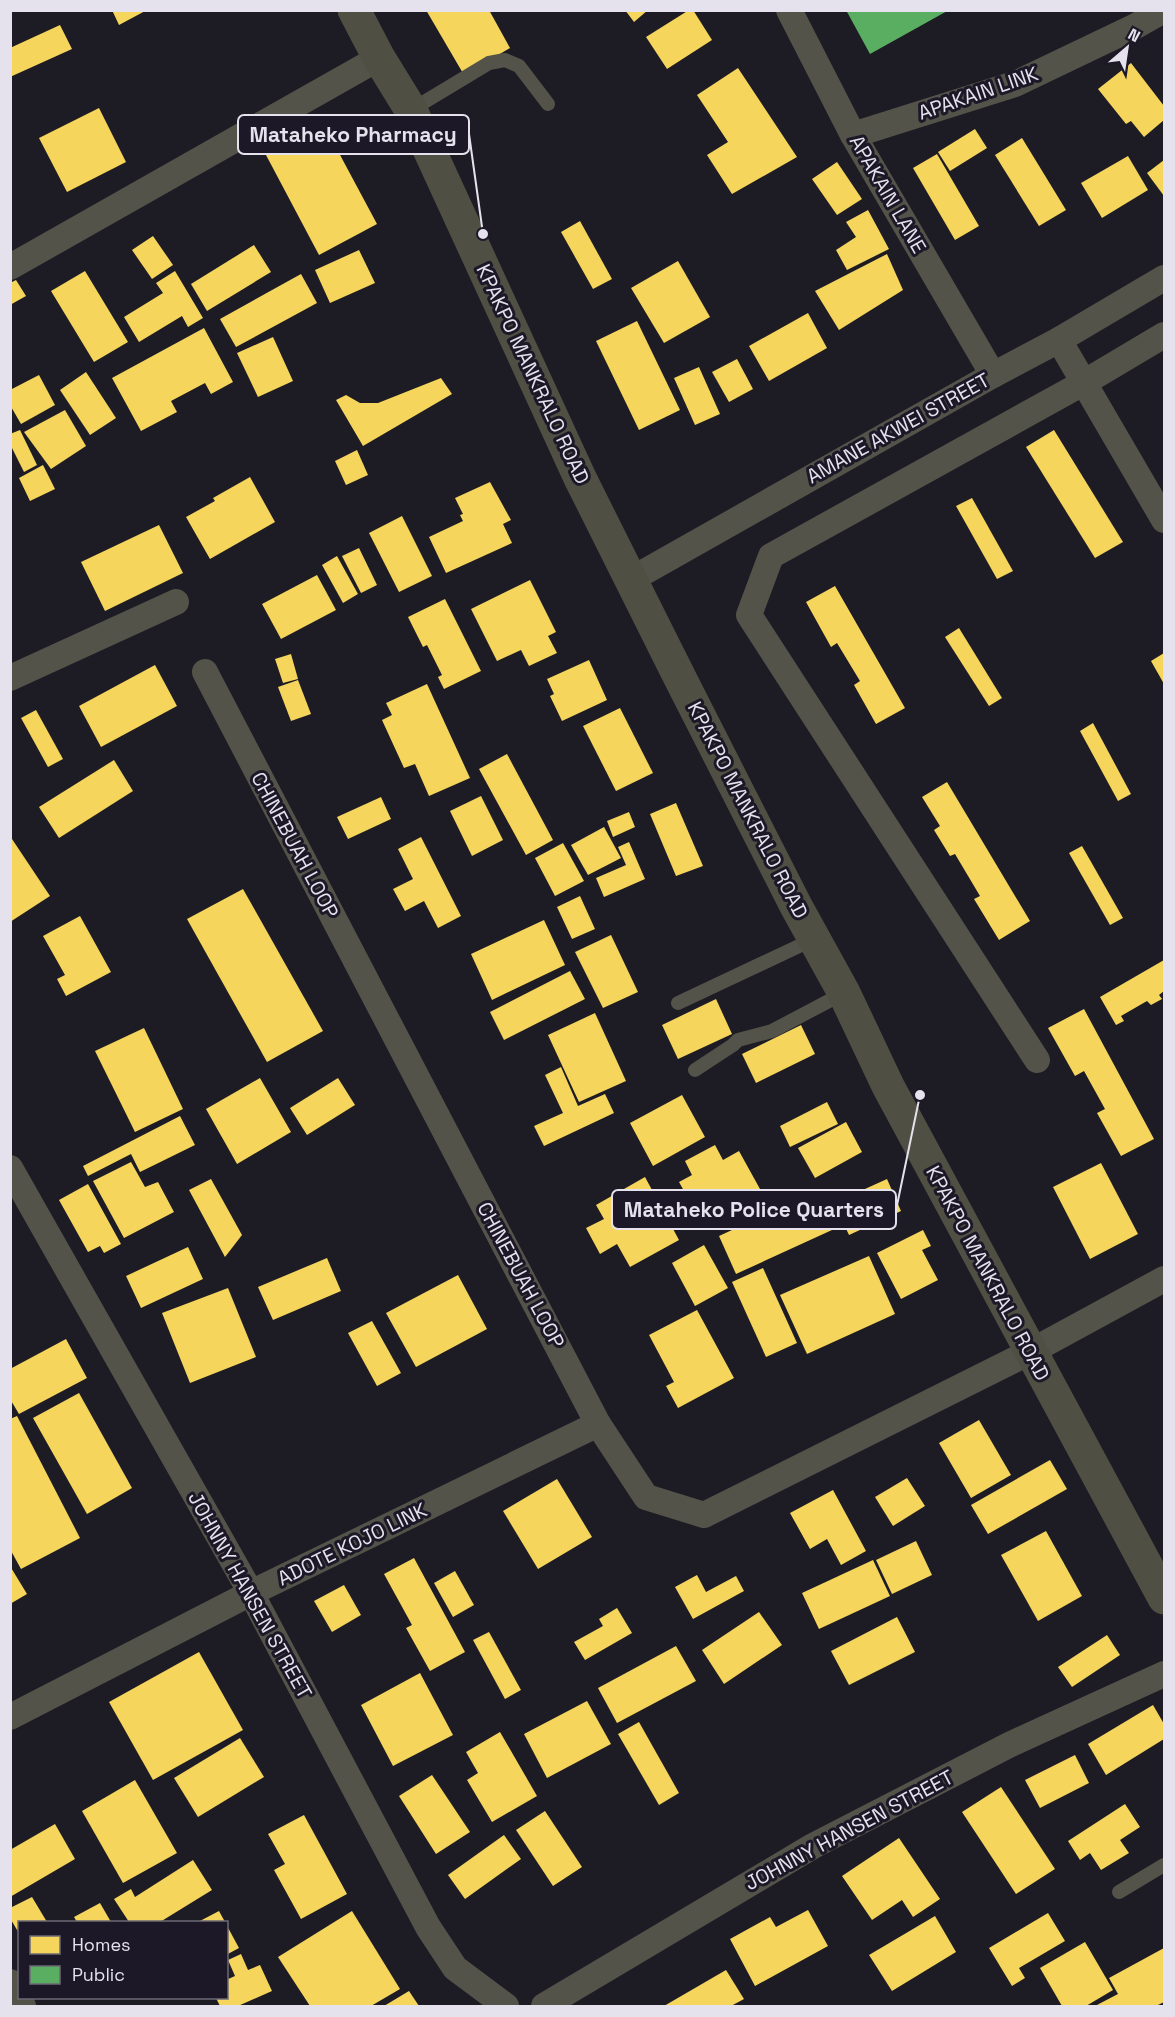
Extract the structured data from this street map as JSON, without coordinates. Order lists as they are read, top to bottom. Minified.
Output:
{"streets":{"street":["APAKAIN LINK","APAKAIN LANE","KPAKPO MANKRALO ROAD","AMANE AKWEI STREET","CHINEBUAH LOOP","ADOTE KOJO LINK","JOHNNY HANSEN STREET"]},"crossings":[["APAKAIN LINK","APAKAIN LANE"],["APAKAIN LANE","AMANE AKWEI STREET"],["KPAKPO MANKRALO ROAD","AMANE AKWEI STREET"],["KPAKPO MANKRALO ROAD","CHINEBUAH LOOP"],["CHINEBUAH LOOP","ADOTE KOJO LINK"],["ADOTE KOJO LINK","JOHNNY HANSEN STREET"]],"places":["Mataheko Pharmacy","Mataheko Police Quarters"],"legend":["Homes","Public"],"north":"top right"}
